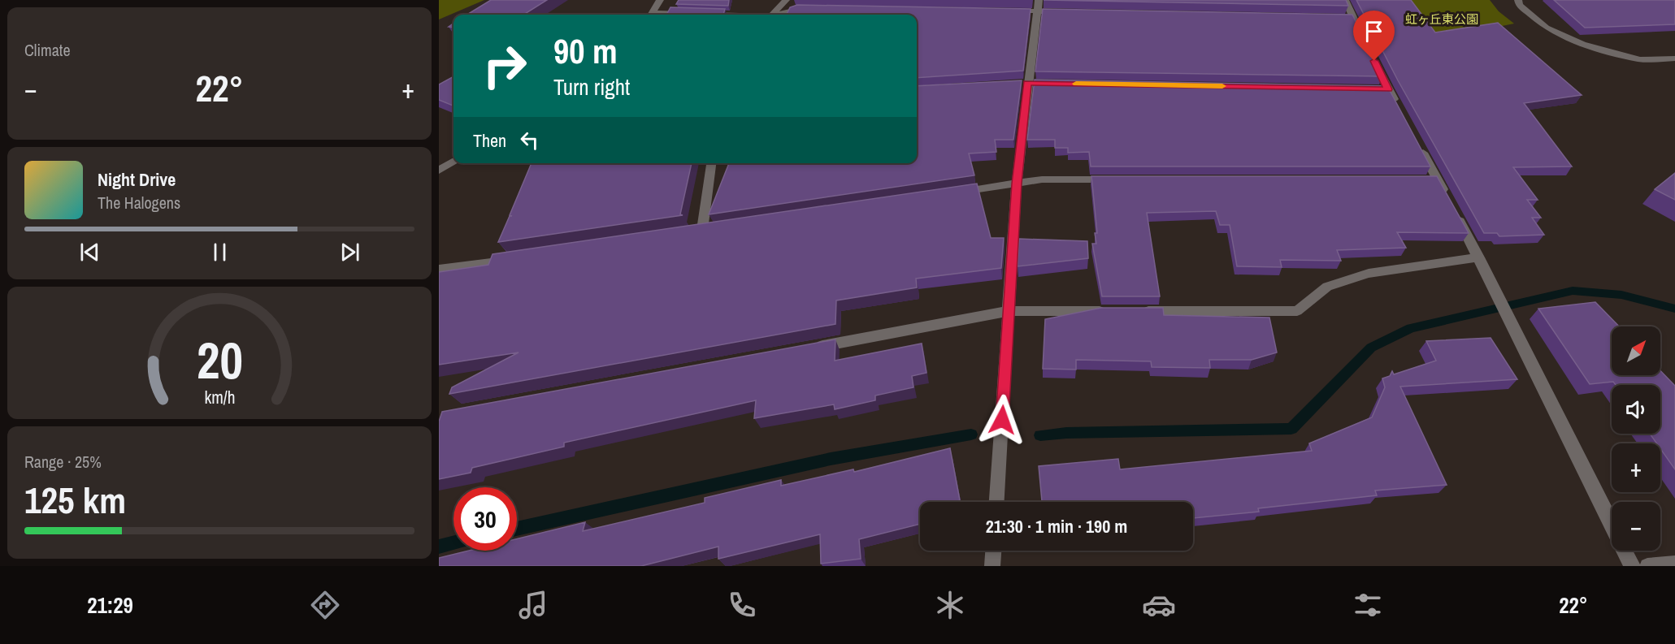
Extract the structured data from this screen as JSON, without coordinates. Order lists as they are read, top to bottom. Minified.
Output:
{"parks":["虹ヶ丘東公園"],"north":"top right","page":{"tile":["Climate",["Range · 25%","125 km"]],"turn":["90 m","Turn right"],"heat":["−","22°","+"],"then":"Then","song":["Night Drive","The Halogens"],"map_buttons":["+","−"],"limit":"30","trip":"21:30 · 1 min · 190 m","tabs":["21:29","22°"],"gauge":["20","km/h"]}}
